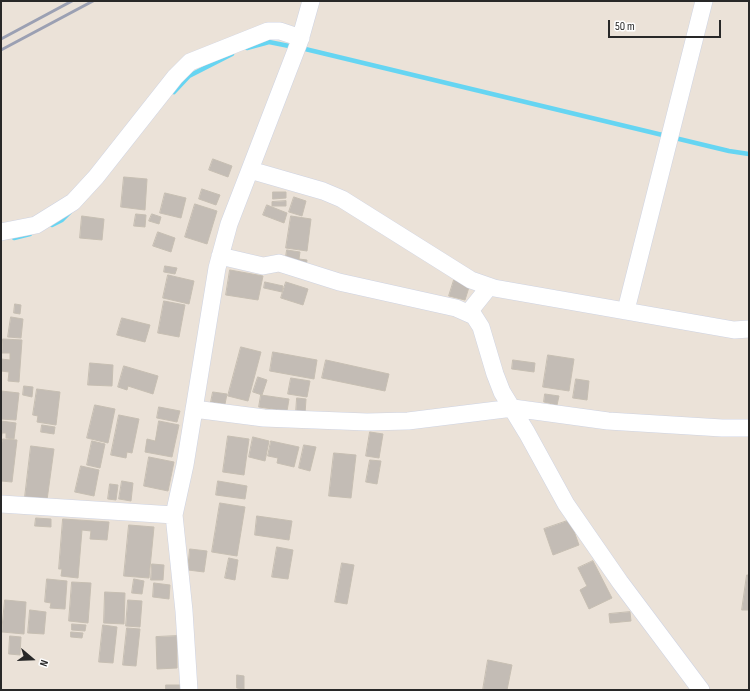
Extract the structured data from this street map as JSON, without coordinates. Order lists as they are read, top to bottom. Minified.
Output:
{"scale_bar":"50 m","north":"right"}
